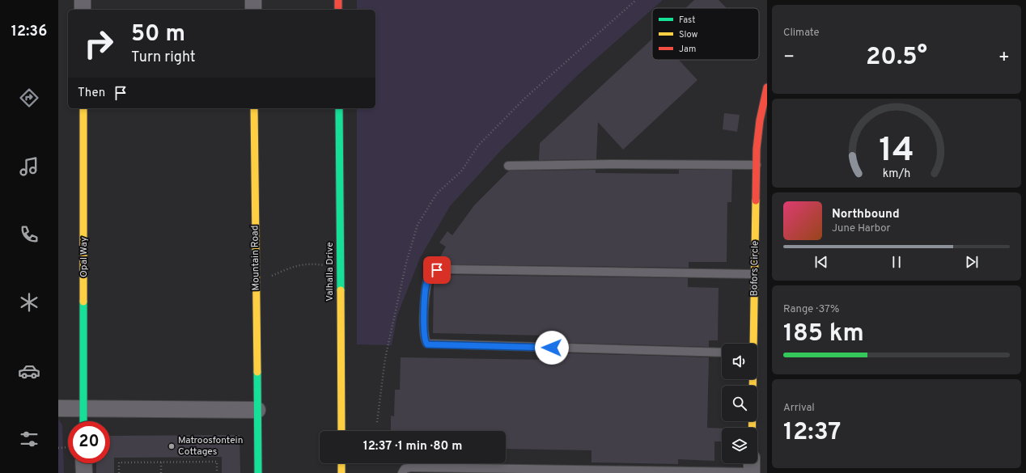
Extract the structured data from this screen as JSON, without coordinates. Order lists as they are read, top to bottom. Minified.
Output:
{"streets":{"street":["Opal Way","Mountain Road","Bofors Circle","Valhalla Drive"]},"places":["Matroosfontein Cottages"],"legend":["Fast","Slow","Jam"],"page":{"tabs":"12:36","tile":["Climate",["Range · 37%","185 km"],["Arrival","12:37"]],"turn":["50 m","Turn right"],"heat":["−","20.5°","+"],"then":"Then","song":["Northbound","June Harbor"],"limit":"20","trip":"12:37 · 1 min · 80 m","gauge":["14","km/h"]}}
